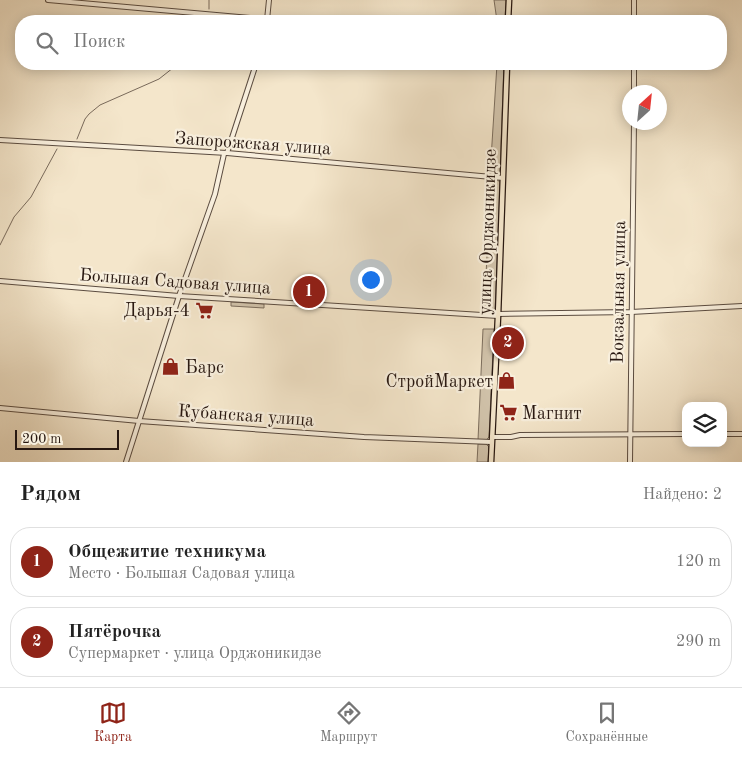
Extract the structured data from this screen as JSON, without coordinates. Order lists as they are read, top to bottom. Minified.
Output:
{"streets":{"main road":["улица Орджоникидзе"],"street":["Запорожская улица","Большая Садовая улица","Вокзальная улица","Кубанская улица"]},"crossings":[["Запорожская улица","улица Орджоникидзе"],["улица Орджоникидзе","Большая Садовая улица"],["улица Орджоникидзе","Кубанская улица"],["Большая Садовая улица","Вокзальная улица"],["Вокзальная улица","Кубанская улица"]],"places":{"supermarket":["Дарья-4","Магнит"],"shop":["Барс","СтройМаркет"]},"scale_bar":"200 m","north":"top right","page":{"search":"Поиск","pins":["1","2"],"scale":"200 m","heading":["Рядом","Найдено: 2"],"list":[{"mark":"1","name":"Общежитие техникума","note":"Место · Большая Садовая улица","value":"120 m"},{"mark":"2","name":"Пятёрочка","note":"Супермаркет · улица Орджоникидзе","value":"290 m"}],"nav":["Карта","Маршрут","Сохранённые"]}}
